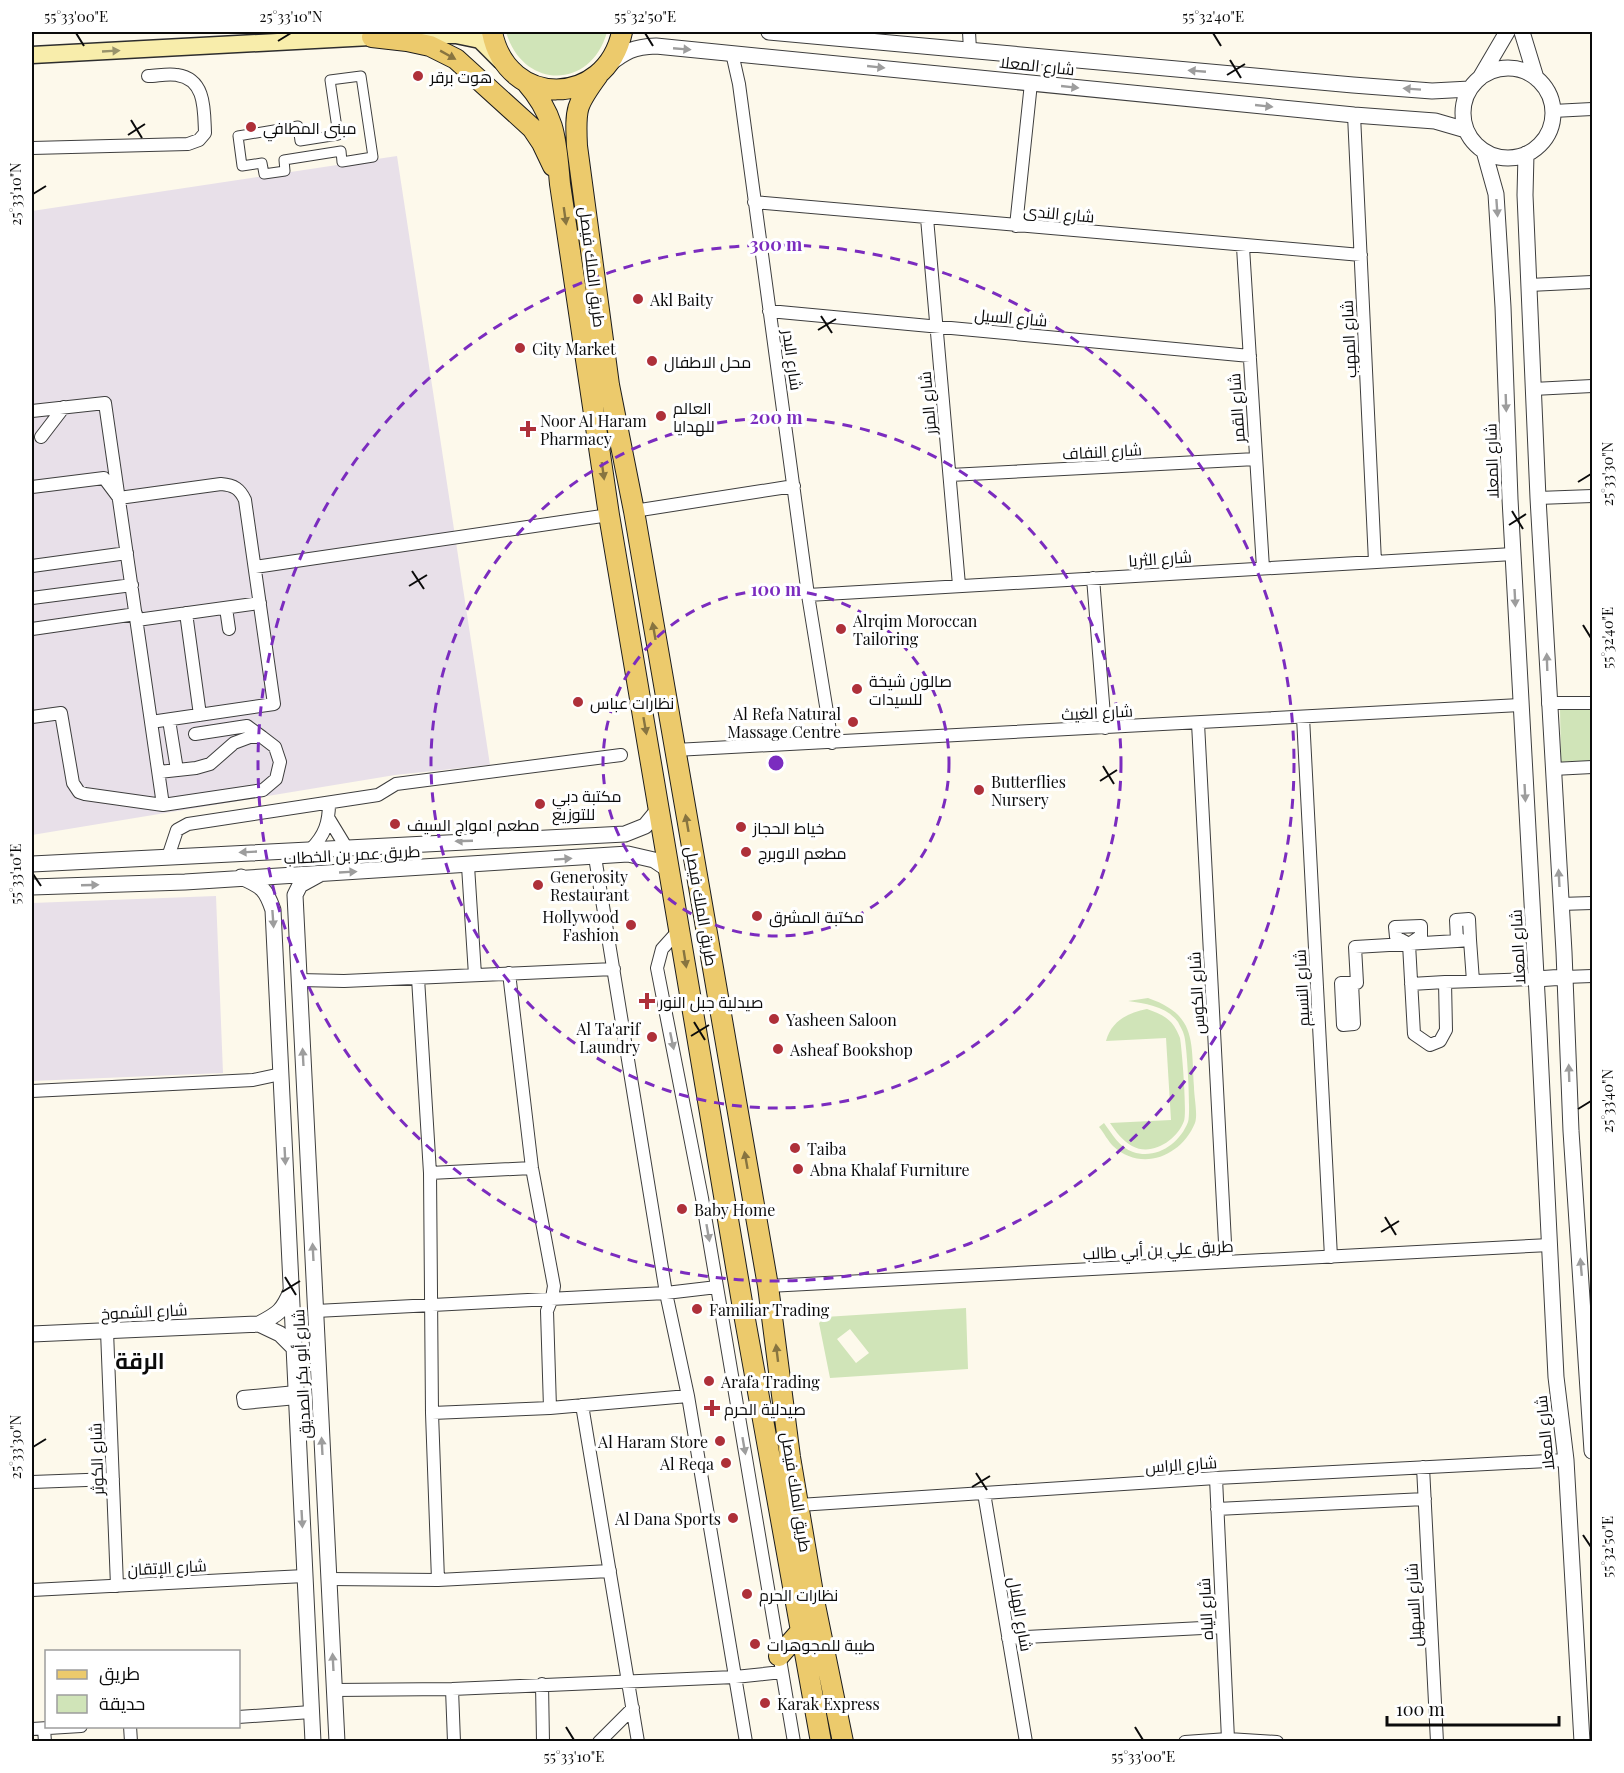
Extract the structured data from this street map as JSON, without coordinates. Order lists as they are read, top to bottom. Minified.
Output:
{"streets":{"main road":["طريق الملك فيصل"],"street":["شارع المعلا","شارع الندى","شارع السيل","شارع المهب","شارع البدر","شارع المزر","شارع القمر","شارع النفاف","شارع الثريا","شارع الغيث","طريق عمر بن الخطاب","شارع النسيم","شارع الكوس","طريق علي بن أبي طالب","شارع الشموخ","شارع أبو بكر الصديق","شارع الكوثر","شارع الراس","شارع الإتقان","شارع السهيل","شارع الياه","شارع الهلال"]},"crossings":[["شارع المعلا","طريق الملك فيصل"],["شارع المعلا","شارع المهب"],["شارع المعلا","شارع البدر"],["شارع المعلا","شارع الثريا"],["شارع المعلا","شارع الغيث"],["شارع المعلا","طريق علي بن أبي طالب"],["شارع المعلا","شارع الراس"],["شارع الندى","شارع المهب"],["شارع الندى","شارع البدر"],["شارع الندى","شارع المزر"],["شارع الندى","شارع القمر"],["طريق الملك فيصل","شارع الغيث"],["طريق الملك فيصل","طريق عمر بن الخطاب"],["طريق الملك فيصل","طريق علي بن أبي طالب"],["طريق الملك فيصل","شارع الراس"],["شارع السيل","شارع البدر"],["شارع السيل","شارع المزر"],["شارع السيل","شارع القمر"],["شارع المهب","شارع الثريا"],["شارع البدر","شارع الثريا"],["شارع البدر","شارع الغيث"],["شارع المزر","شارع النفاف"],["شارع المزر","شارع الثريا"],["شارع القمر","شارع النفاف"],["شارع القمر","شارع الثريا"],["شارع الغيث","شارع النسيم"],["شارع الغيث","شارع الكوس"],["طريق عمر بن الخطاب","شارع أبو بكر الصديق"],["شارع النسيم","طريق علي بن أبي طالب"],["شارع الكوس","طريق علي بن أبي طالب"],["شارع الشموخ","شارع الكوثر"],["شارع أبو بكر الصديق","شارع الإتقان"],["شارع الكوثر","شارع الإتقان"],["شارع الراس","شارع السهيل"],["شارع الراس","شارع الياه"],["شارع الراس","شارع الهلال"]],"districts":["الرقة"],"places":{"other":["هوت برقر","مبنى المطافي","Akl Baity","City Market","محل الاطفال","العالم للهدايا","Alrqim Moroccan Tailoring","صالون شيخة للسيدات","نظارات عباس","Al Refa Natural Massage Centre","Butterflies Nursery","مكتبة دبي للتوزيع","مطعم امواج السيف","خياط الحجاز","مطعم الاوبرج","Generosity Restaurant","مكتبة المشرق","Hollywood Fashion","Yasheen Saloon","Al Ta'arif Laundry","Asheaf Bookshop","Taiba","Abna Khalaf Furniture","Baby Home","Familiar Trading","Arafa Trading","Al Haram Store","Al Reqa","Al Dana Sports","نظارات الحرم","طيبة للمجوهرات","Karak Express"],"health":["Noor Al Haram Pharmacy","صيدلية جبل النور","صيدلية الحرم"]},"legend":["طريق","حديقة"],"scale_bar":"100 m","coordinates":["55°33'00\"E","25°33'10\"N","55°32'50\"E","55°32'40\"E","25°33'30\"N","55°33'10\"E","25°33'40\"N"],"rings":["300 m","200 m","100 m"]}
